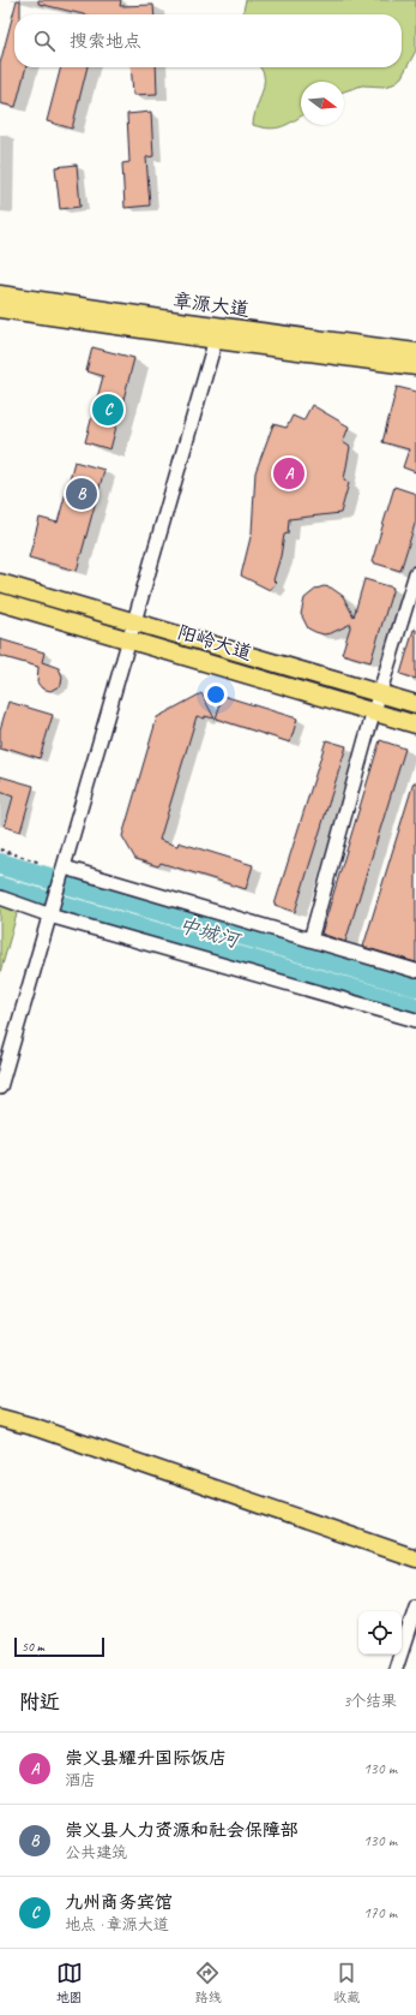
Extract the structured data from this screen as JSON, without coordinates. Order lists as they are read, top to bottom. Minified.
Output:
{"streets":{"main road":["章源大道","阳岭大道"]},"water":["中城河"],"scale_bar":"50 m","north":"right","page":{"search":"搜索地点","pins":["C","A","B"],"scale":"50 m","heading":["附近","3个结果"],"list":[{"mark":"A","name":"崇义县耀升国际饭店","note":"酒店","value":"130 m"},{"mark":"B","name":"崇义县人力资源和社会保障部","note":"公共建筑","value":"130 m"},{"mark":"C","name":"九州商务宾馆","note":"地点 · 章源大道","value":"170 m"}],"nav":["地图","路线","收藏"]}}
